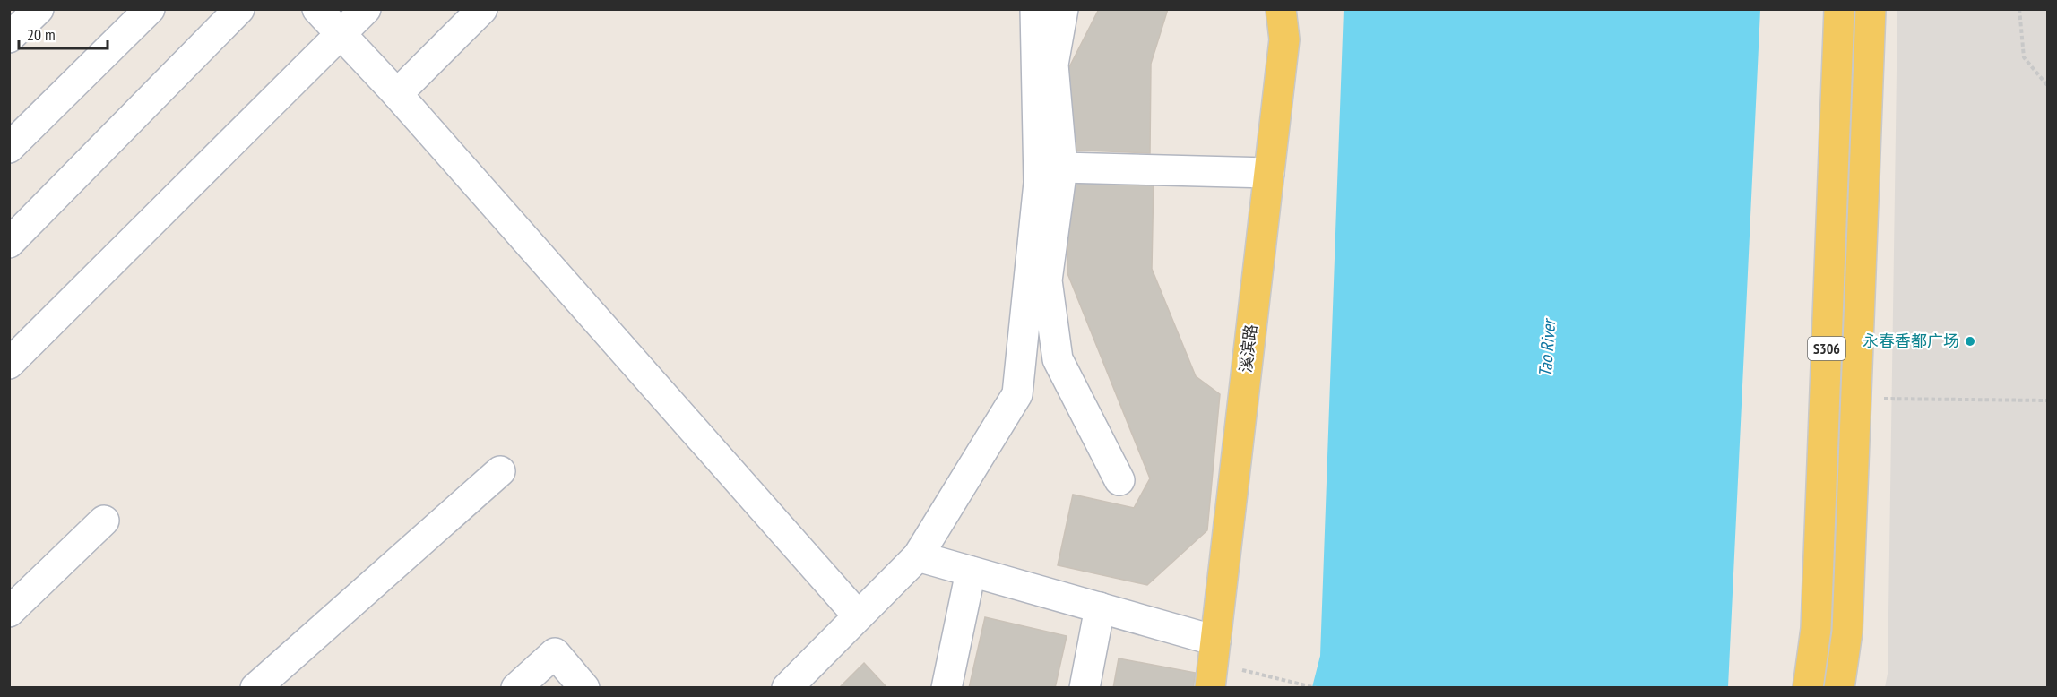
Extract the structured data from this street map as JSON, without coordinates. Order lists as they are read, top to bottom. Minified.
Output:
{"streets":{"main road":["溪滨路","S306"]},"water":["Tao River"],"places":["永春香都广场"],"scale_bar":"20 m"}
